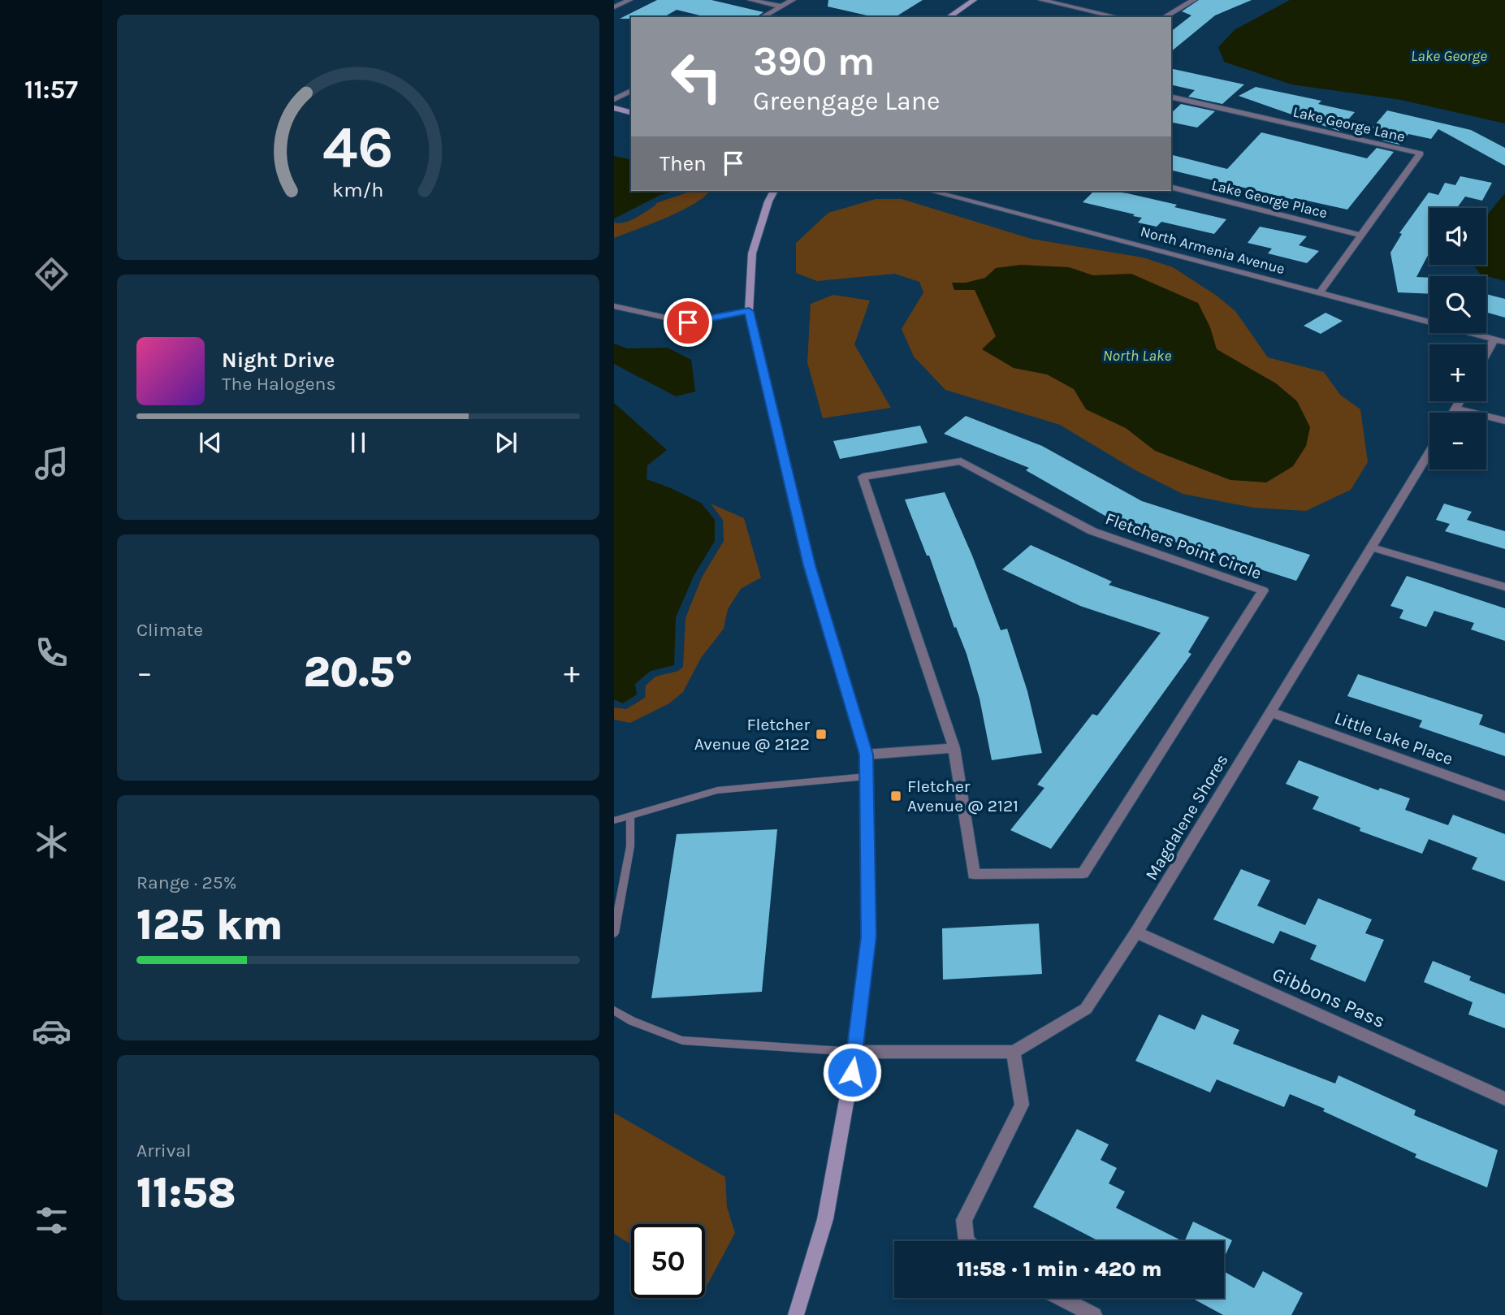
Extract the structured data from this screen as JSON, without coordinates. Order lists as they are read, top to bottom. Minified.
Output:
{"streets":{"street":["Lake George Lane","Lake George Place","North Armenia Avenue","Fletchers Point Circle","Little Lake Place","Magdalene Shores","Gibbons Pass"]},"crossings":[["Lake George Lane","Lake George Place"],["Lake George Lane","North Armenia Avenue"],["Little Lake Place","Magdalene Shores"],["Magdalene Shores","Gibbons Pass"]],"water":["Lake George","North Lake"],"places":{"transit":["Fletcher Avenue @ 2122","Fletcher Avenue @ 2121"]},"page":{"tabs":"11:57","turn":["390 m","Greengage Lane"],"then":"Then","map_buttons":["+","−"],"song":["Night Drive","The Halogens"],"tile":["Climate",["Range · 25%","125 km"],["Arrival","11:58"]],"heat":["−","20.5°","+"],"limit":"50","trip":"11:58 · 1 min · 420 m","gauge":["46","km/h"]}}
